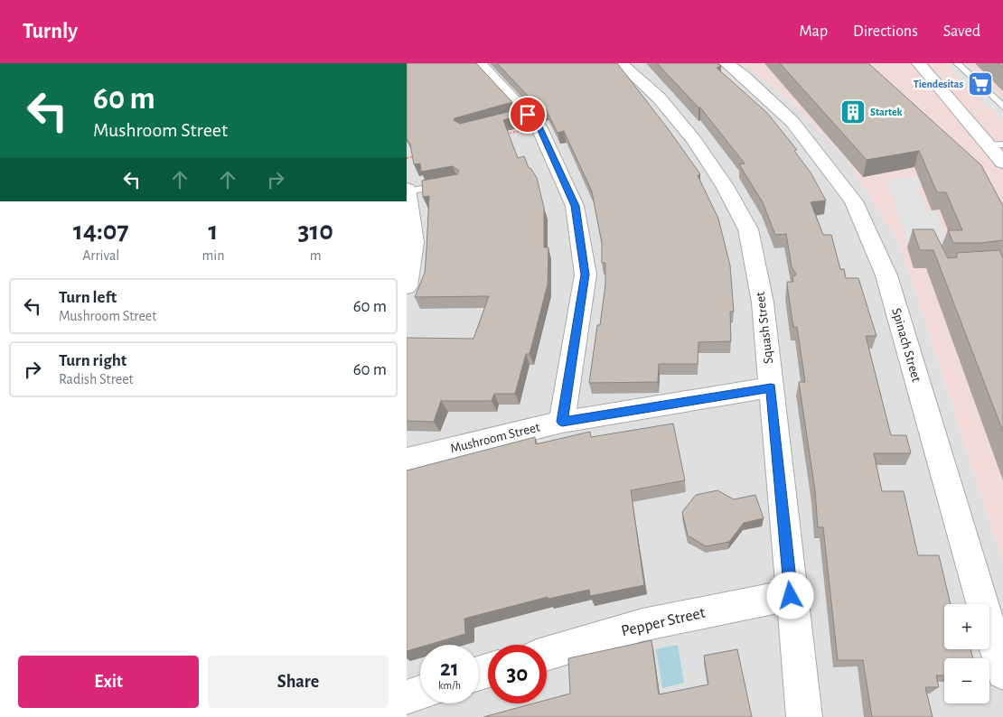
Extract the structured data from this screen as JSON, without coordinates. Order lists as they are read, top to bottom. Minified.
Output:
{"streets":{"street":["Squash Street","Spinach Street","Mushroom Street","Pepper Street"]},"crossings":[["Squash Street","Mushroom Street"],["Squash Street","Pepper Street"]],"places":{"supermarket":["Tiendesitas"],"building":["Startek"]},"page":{"header":"Turnly","nav":["Map","Directions","Saved"],"turn":["60 m","Mushroom Street"],"eta":["14:07","Arrival","1","min","310","m"],"list":[{"name":"Turn left","note":"Mushroom Street","value":"60 m"},{"name":"Turn right","note":"Radish Street","value":"60 m"}],"map_buttons":["+","−"],"speed":"21 km/h","limit":"30","buttons":["Exit","Share"]}}
